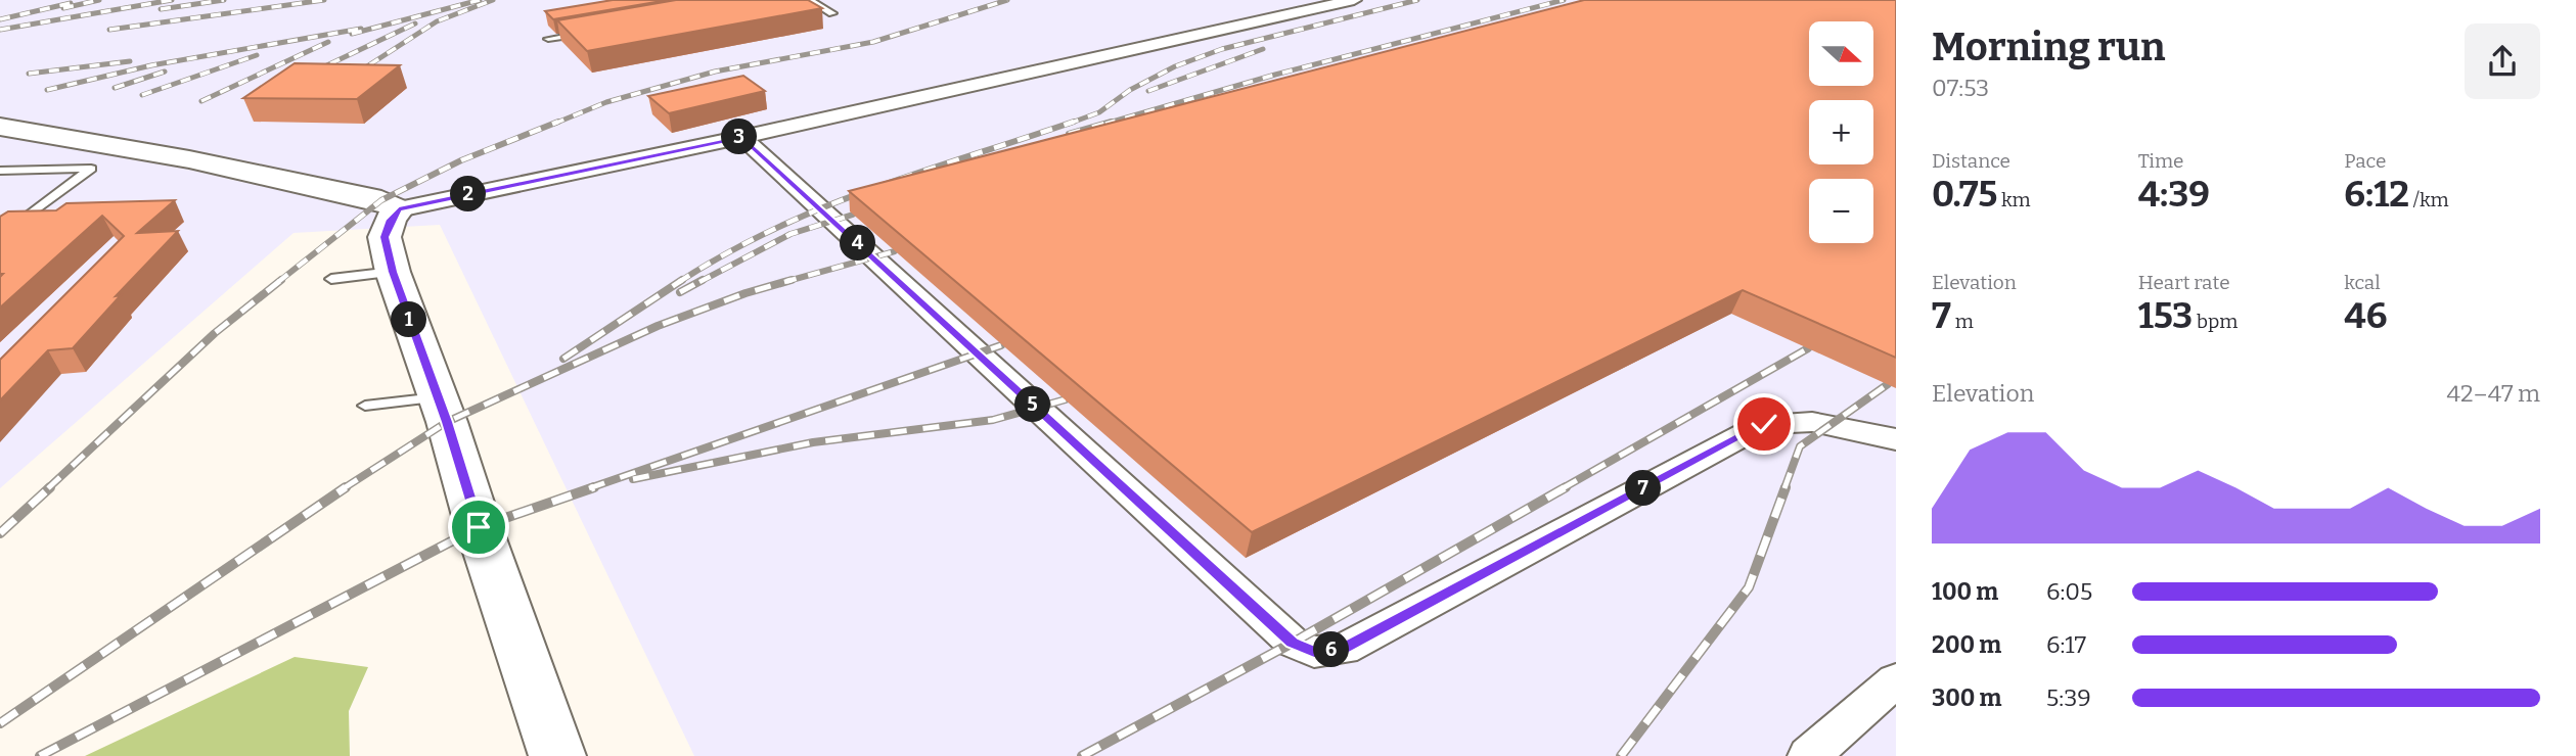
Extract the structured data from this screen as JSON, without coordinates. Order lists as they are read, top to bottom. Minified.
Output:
{"north":"right","page":{"heading":["Morning run","07:53"],"map_buttons":["+","−"],"pins":["3","2","4","1","5","7","6"],"stats":[["Distance","0.75 km"],["Time","4:39"],["Pace","6:12 /km"],["Elevation","7 m"],["Heart rate","153 bpm"],["kcal","46"]],"chart":["Elevation","42–47 m"],"list":[{"name":"100 m","note":"6:05"},{"name":"200 m","note":"6:17"},{"name":"300 m","note":"5:39"}]}}
